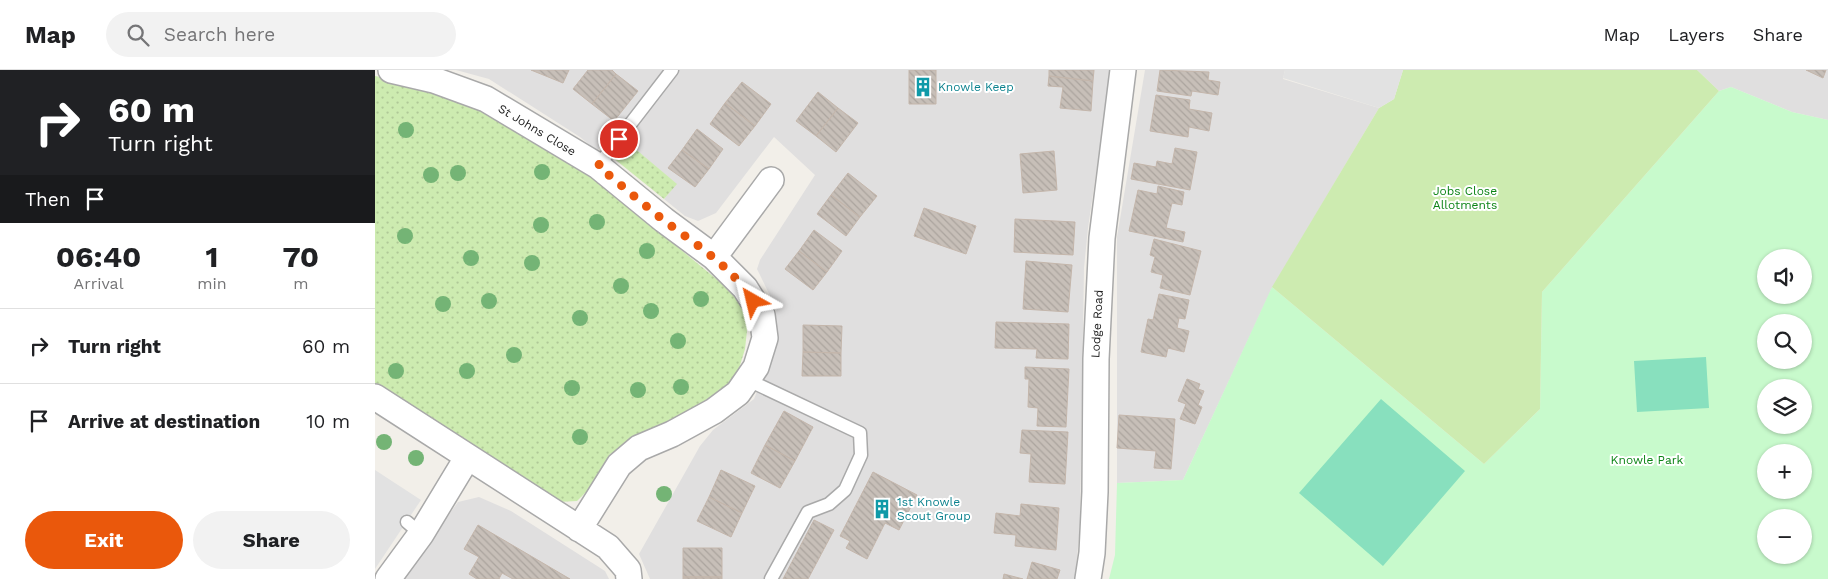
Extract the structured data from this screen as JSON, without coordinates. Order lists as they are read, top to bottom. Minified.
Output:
{"streets":{"street":["St Johns Close","Lodge Road"]},"parks":["Jobs Close Allotments","Knowle Park"],"places":{"building":["Knowle Keep","1st Knowle Scout Group"]},"page":{"header":"Map","search":"Search here","nav":["Map","Layers","Share"],"turn":["60 m","Turn right"],"then":"Then","eta":["06:40","Arrival","1","min","70","m"],"map_buttons":["+","−"],"list":[{"name":"Turn right","value":"60 m"},{"name":"Arrive at destination","value":"10 m"}],"buttons":["Exit","Share"]}}
